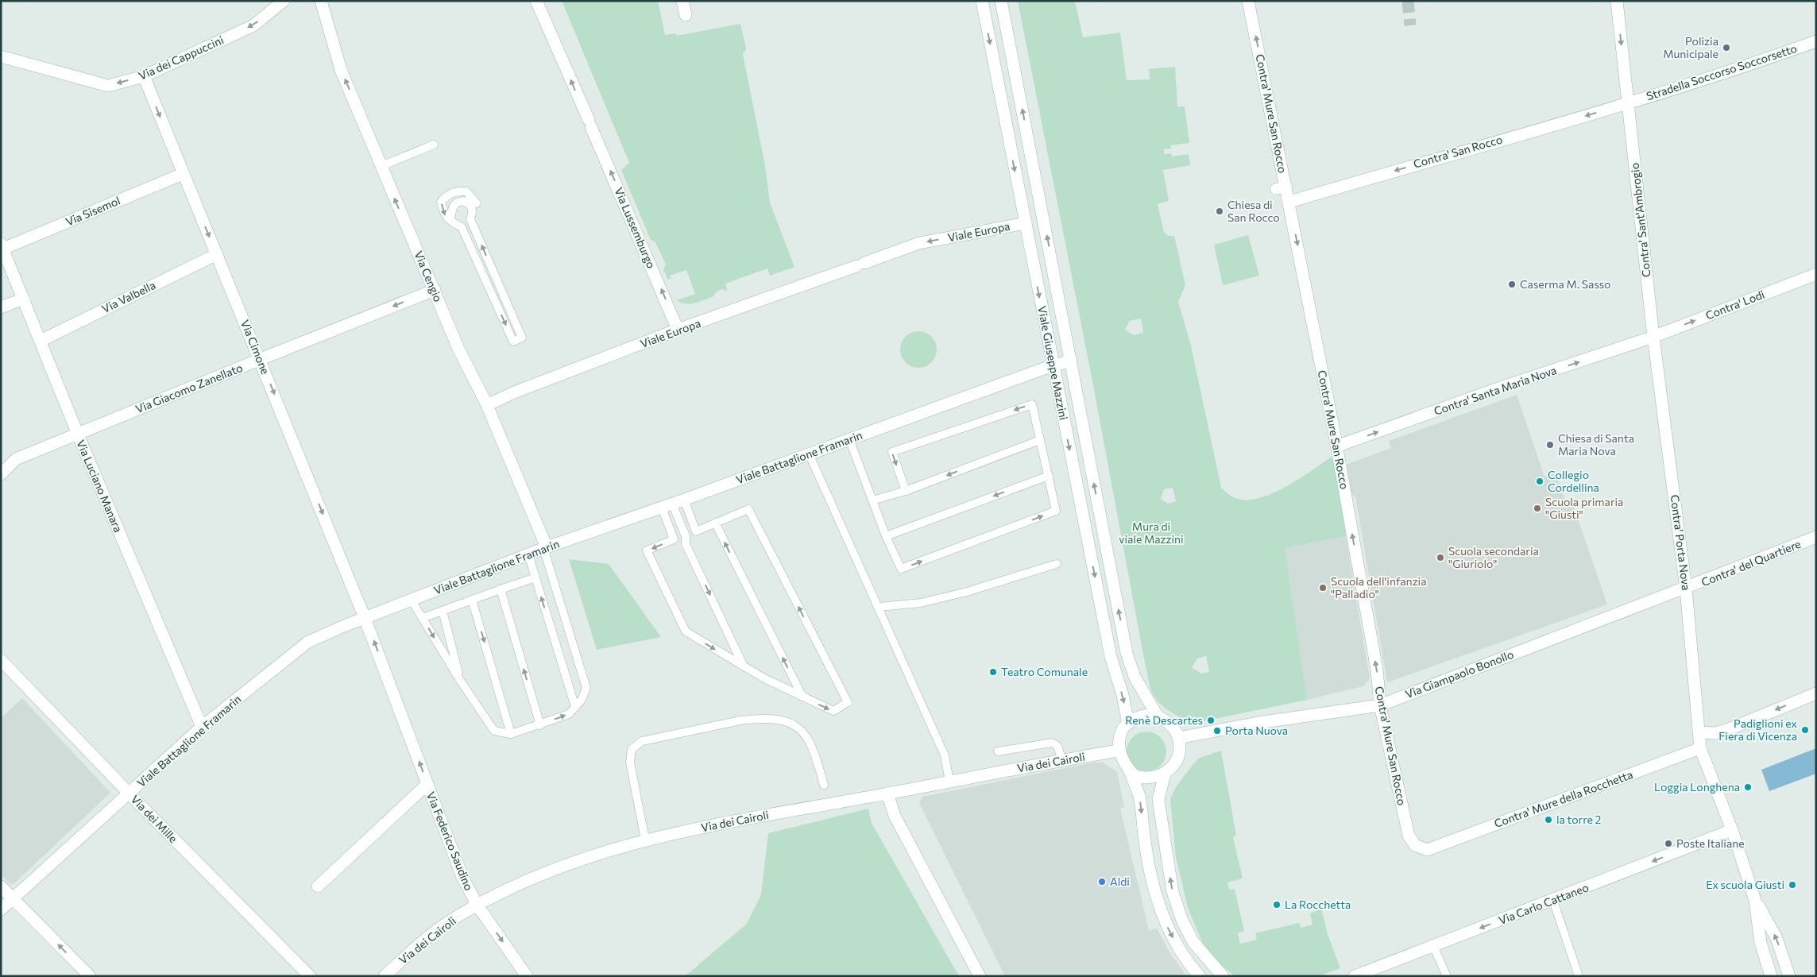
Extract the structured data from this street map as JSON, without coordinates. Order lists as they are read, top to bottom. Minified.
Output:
{"streets":{"street":["Via dei Cappuccini","Stradella Soccorso Soccorsetto","Contra' Mure San Rocco","Contra' San Rocco","Via Sisemol","Contra' Sant'Ambrogio","Via Lussemburgo","Viale Europa","Via Cengio","Via Valbella","Contra' Lodi","Via Cimone","Viale Giuseppe Mazzini","Via Giacomo Zanellato","Contra' Santa Maria Nova","Viale Battaglione Framarin","Via Luciano Manara","Contra' Porta Nova","Contra' del Quartiere","Via Giampaolo Bonollo","Via dei Cairoli","Contra' Mure della Rocchetta","Via dei Mille","Via Federico Saudino","Via Carlo Cattaneo"]},"crossings":[["Via dei Cappuccini","Via Cimone"],["Stradella Soccorso Soccorsetto","Contra' San Rocco"],["Stradella Soccorso Soccorsetto","Contra' Sant'Ambrogio"],["Contra' Mure San Rocco","Contra' San Rocco"],["Contra' Mure San Rocco","Contra' Santa Maria Nova"],["Contra' Mure San Rocco","Via Giampaolo Bonollo"],["Contra' Mure San Rocco","Contra' Mure della Rocchetta"],["Contra' San Rocco","Contra' Sant'Ambrogio"],["Via Sisemol","Via Cimone"],["Via Sisemol","Via Luciano Manara"],["Contra' Sant'Ambrogio","Contra' Lodi"],["Contra' Sant'Ambrogio","Contra' Santa Maria Nova"],["Contra' Sant'Ambrogio","Contra' Porta Nova"],["Via Lussemburgo","Viale Europa"],["Viale Europa","Via Cengio"],["Viale Europa","Viale Giuseppe Mazzini"],["Via Cengio","Via Giacomo Zanellato"],["Via Cengio","Viale Battaglione Framarin"],["Via Valbella","Via Cimone"],["Via Valbella","Via Luciano Manara"],["Contra' Lodi","Contra' Santa Maria Nova"],["Contra' Lodi","Contra' Porta Nova"],["Via Cimone","Via Giacomo Zanellato"],["Via Cimone","Viale Battaglione Framarin"],["Via Cimone","Via Federico Saudino"],["Viale Giuseppe Mazzini","Viale Battaglione Framarin"],["Viale Giuseppe Mazzini","Via Giampaolo Bonollo"],["Viale Giuseppe Mazzini","Via dei Cairoli"],["Via Giacomo Zanellato","Via Luciano Manara"],["Contra' Santa Maria Nova","Contra' Porta Nova"],["Viale Battaglione Framarin","Via Luciano Manara"],["Viale Battaglione Framarin","Via dei Mille"],["Viale Battaglione Framarin","Via Federico Saudino"],["Contra' Porta Nova","Contra' del Quartiere"],["Contra' Porta Nova","Via Giampaolo Bonollo"],["Contra' Porta Nova","Contra' Mure della Rocchetta"],["Contra' Porta Nova","Via Carlo Cattaneo"],["Contra' del Quartiere","Via Giampaolo Bonollo"],["Via Giampaolo Bonollo","Via dei Cairoli"],["Via dei Cairoli","Via Federico Saudino"]],"one_way":["Via dei Cappuccini","Contra' San Rocco","Via Lussemburgo","Viale Europa","Via Cengio","Contra' Lodi","Via Cimone","Via Giacomo Zanellato","Contra' Santa Maria Nova","Via Carlo Cattaneo"],"parks":["Mura di viale Mazzini"],"places":["Polizia Municipale","Chiesa di San Rocco","Caserma M. Sasso","Chiesa di Santa Maria Nova","Collegio Cordellina","Scuola primaria \"Giusti\"","Scuola secondaria \"Giuriolo\"","Scuola dell'infanzia \"Palladio\"","Teatro Comunale","Renè Descartes","Padiglioni ex Fiera di Vicenza","Porta Nuova","Loggia Longhena","la torre 2","Poste Italiane","Aldi","Ex scuola Giusti","La Rocchetta"]}
